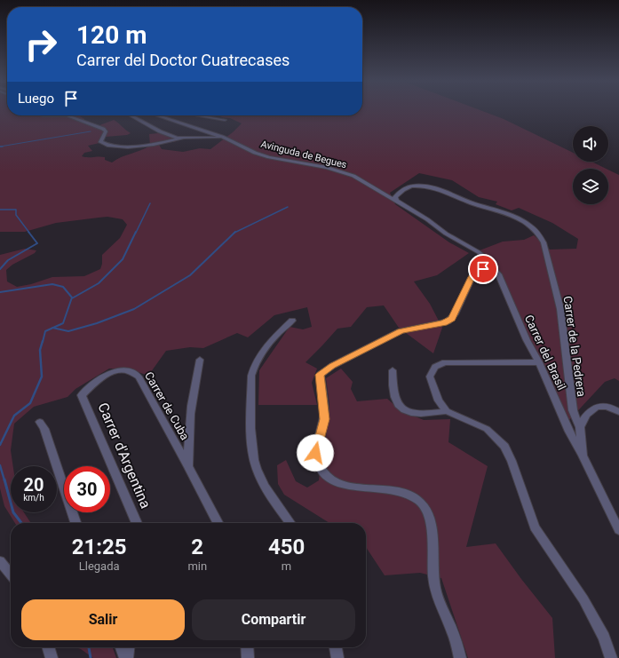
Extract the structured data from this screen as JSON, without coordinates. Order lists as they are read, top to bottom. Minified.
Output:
{"streets":{"street":["Avinguda de Begues","Carrer de la Pedrera","Carrer del Brasil","Carrer de Cuba","Carrer d'Argentina"]},"crossings":[["Avinguda de Begues","Carrer de la Pedrera"],["Avinguda de Begues","Carrer del Brasil"],["Carrer de la Pedrera","Carrer del Brasil"],["Carrer de Cuba","Carrer d'Argentina"]],"page":{"turn":["120 m","Carrer del Doctor Cuatrecases"],"then":"Luego","speed":"20 km/h","limit":"30","eta":["21:25","Llegada","2","min","450","m"],"buttons":["Salir","Compartir"]}}
